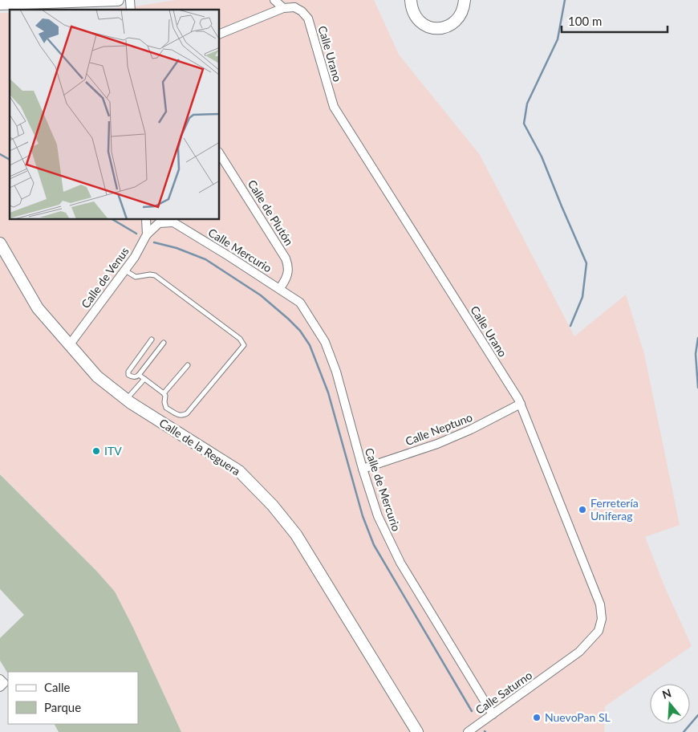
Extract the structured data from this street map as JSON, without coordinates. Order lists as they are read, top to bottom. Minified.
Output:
{"streets":{"street":["Calle Urano","Calle de Plutón","Calle Mercurio","Calle de Venus","Calle Neptuno","Calle de la Reguera","Calle de Mercurio","Calle Saturno"]},"crossings":[["Calle Urano","Calle Neptuno"],["Calle Urano","Calle Saturno"],["Calle de Plutón","Calle Mercurio"],["Calle Mercurio","Calle de Mercurio"],["Calle de Venus","Calle de la Reguera"],["Calle Neptuno","Calle de Mercurio"],["Calle de Mercurio","Calle Saturno"]],"places":["ITV","Ferretería Uniferag","NuevoPan SL"],"legend":["Calle","Parque"],"scale_bar":"100 m","north":"top"}
